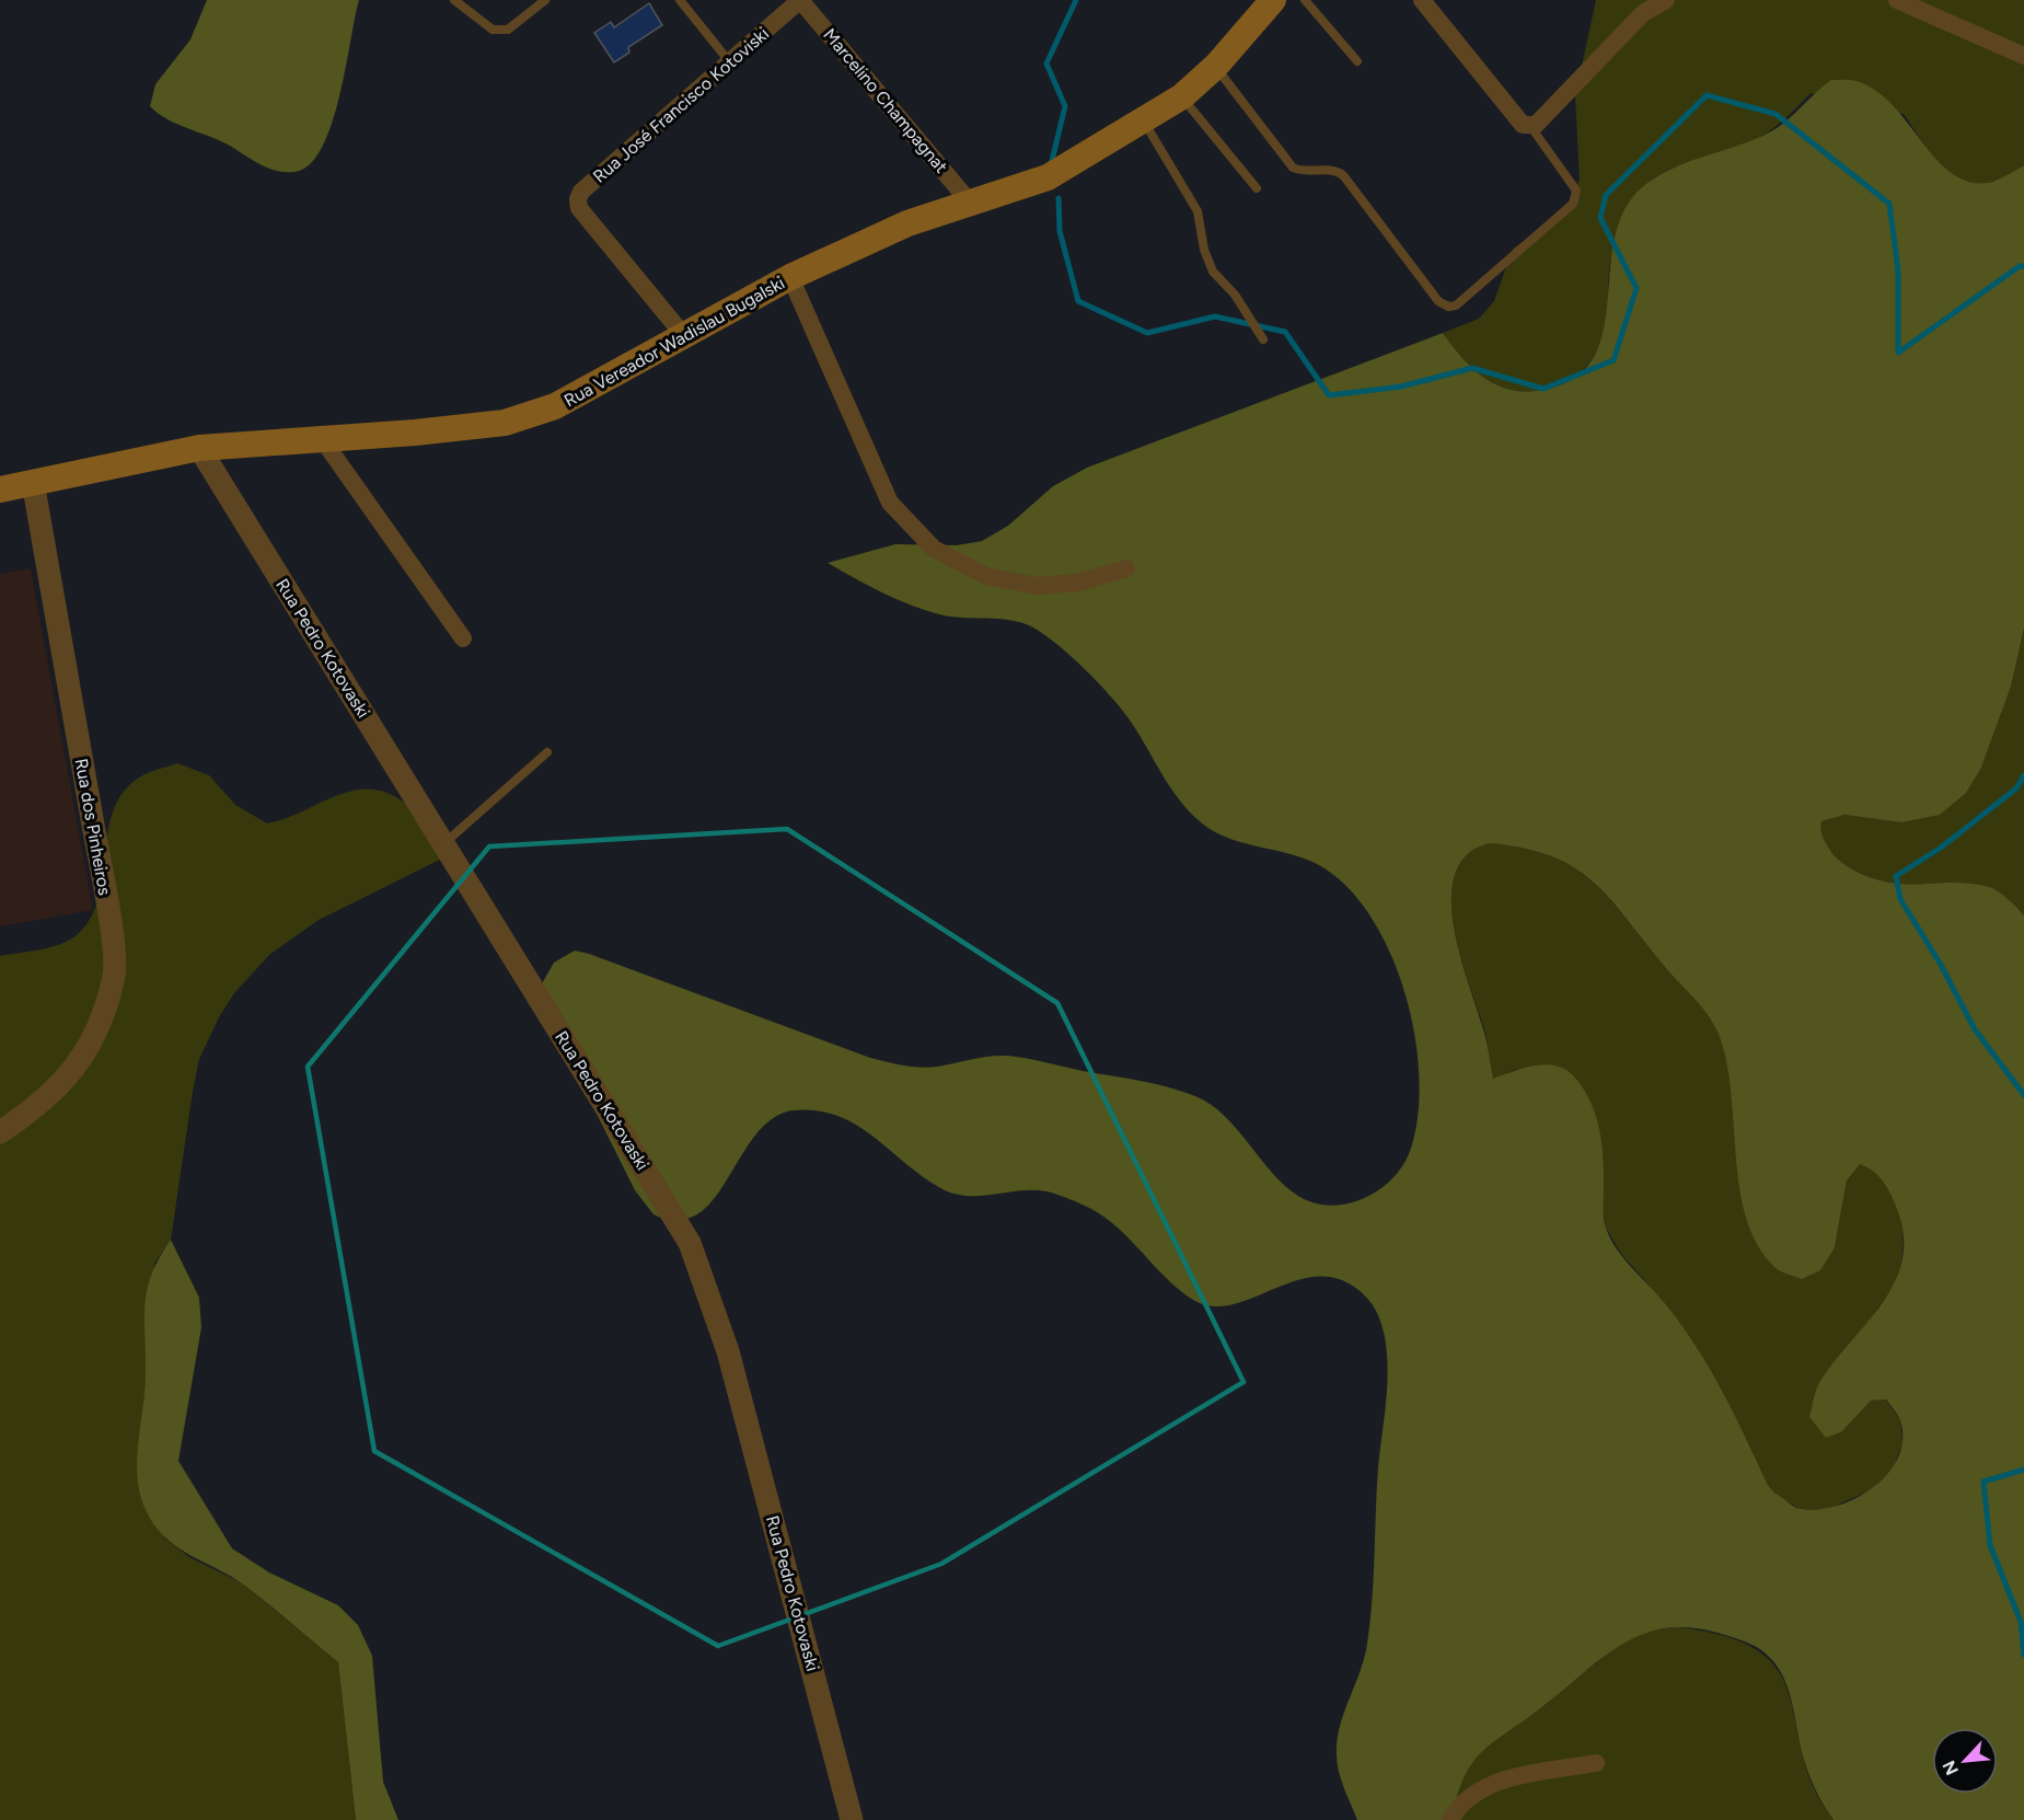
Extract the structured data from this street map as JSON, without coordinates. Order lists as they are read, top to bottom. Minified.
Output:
{"streets":{"main road":["Rua Vereador Wadislau Bugalski"],"street":["Marcelino Champagnat","Rua José Francisco Kotoviski","Rua Pedro Kotovaski","Rua dos Pinheiros"]},"crossings":[["Marcelino Champagnat","Rua José Francisco Kotoviski"],["Marcelino Champagnat","Rua Vereador Wadislau Bugalski"],["Rua José Francisco Kotoviski","Rua Vereador Wadislau Bugalski"],["Rua Vereador Wadislau Bugalski","Rua Pedro Kotovaski"],["Rua Vereador Wadislau Bugalski","Rua dos Pinheiros"]],"north":"bottom left"}
